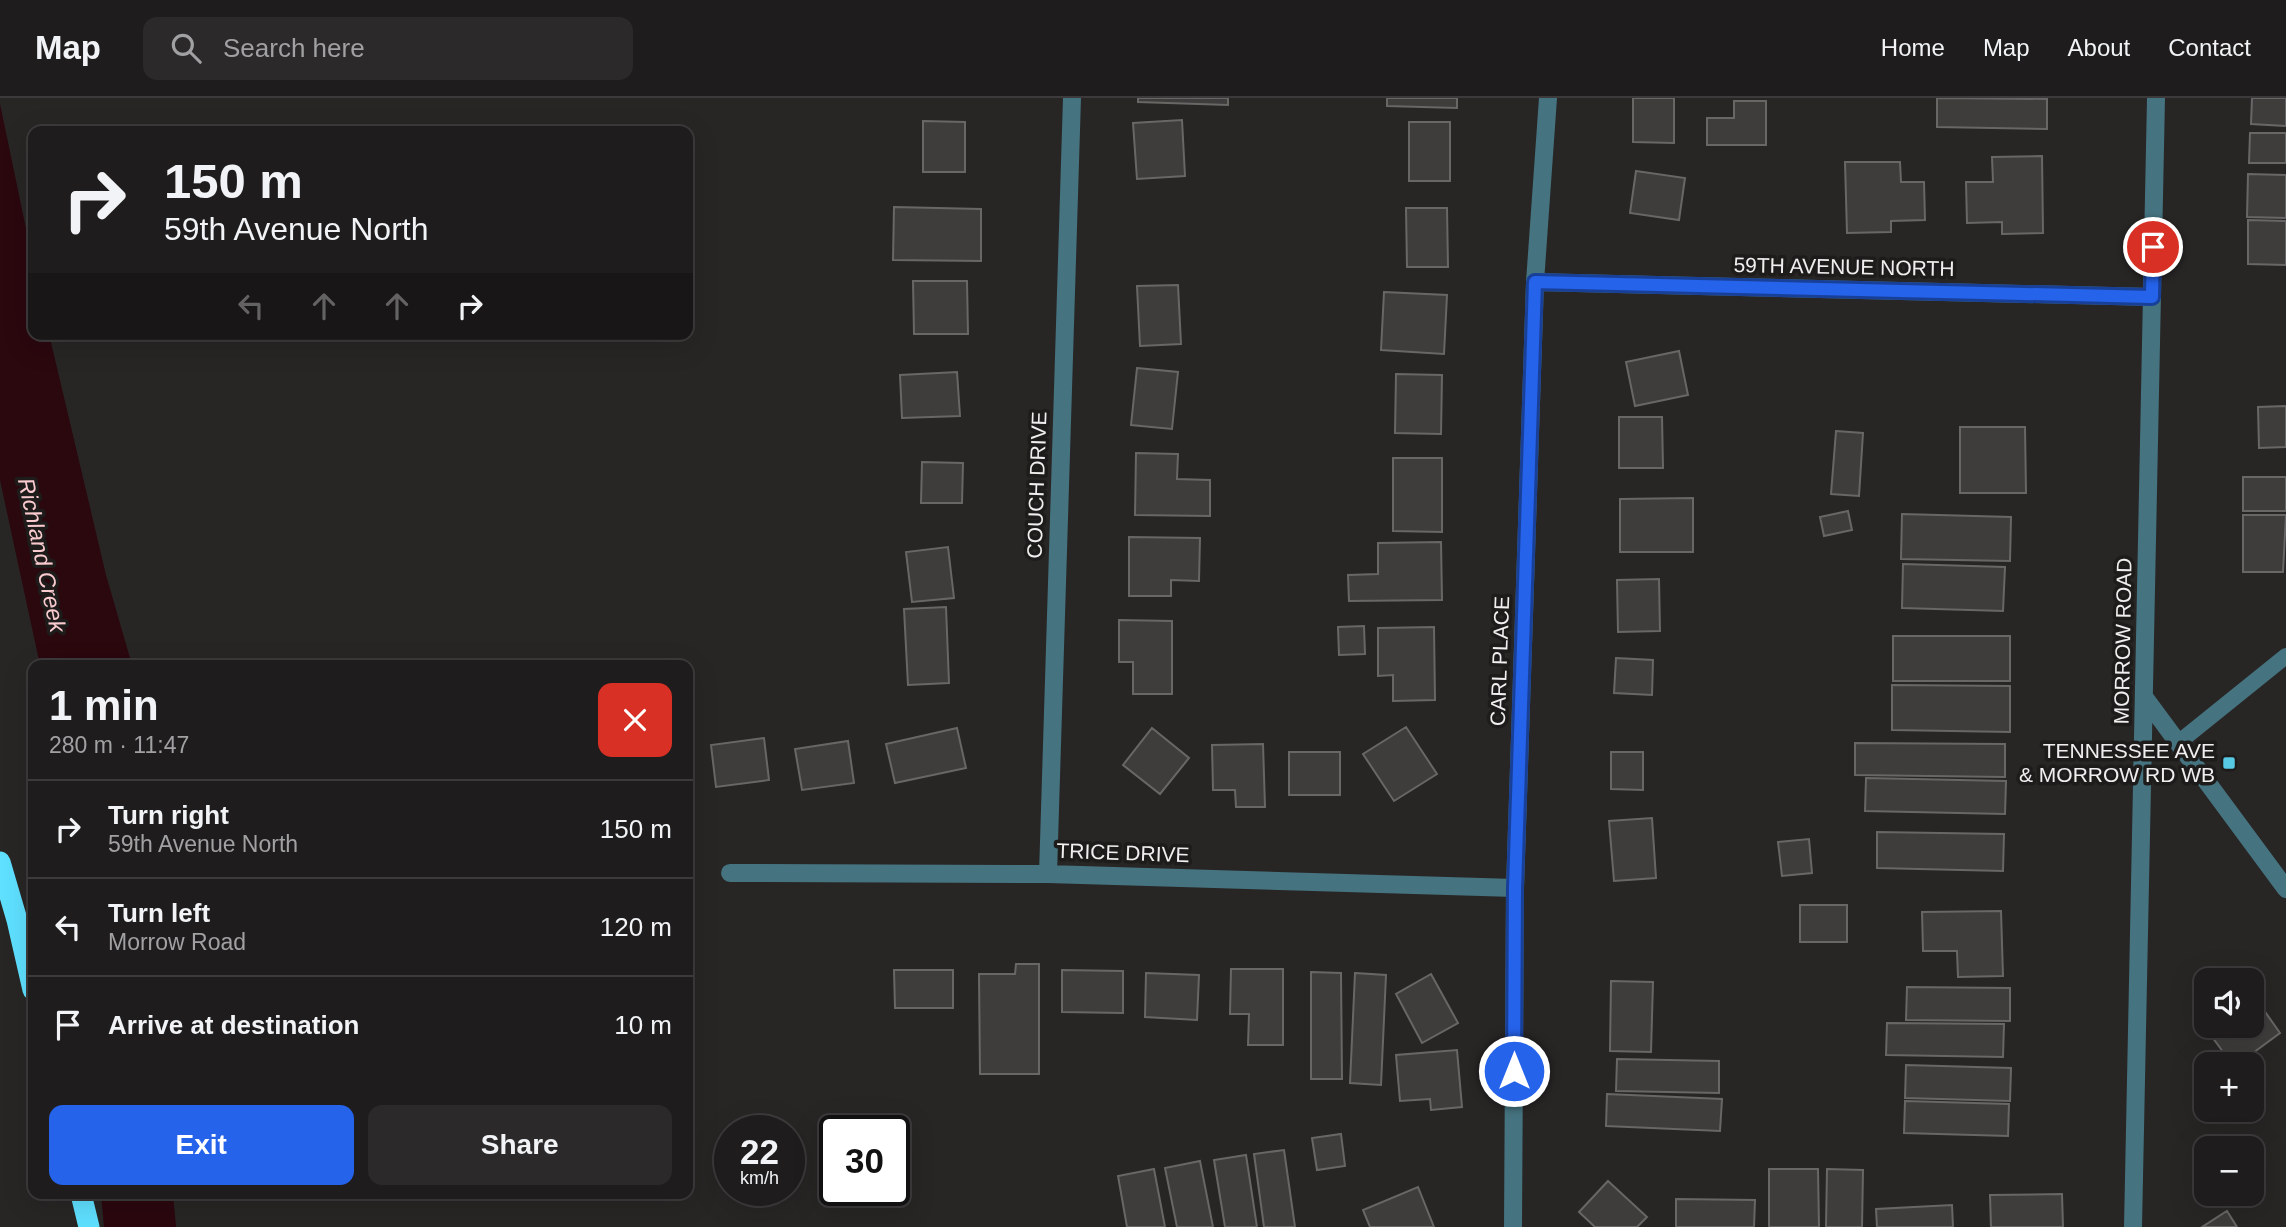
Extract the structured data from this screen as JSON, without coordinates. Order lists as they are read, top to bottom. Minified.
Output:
{"streets":{"street":["59TH AVENUE NORTH","COUCH DRIVE","MORROW ROAD","CARL PLACE","TRICE DRIVE"]},"crossings":[["59TH AVENUE NORTH","MORROW ROAD"],["59TH AVENUE NORTH","CARL PLACE"],["COUCH DRIVE","TRICE DRIVE"],["CARL PLACE","TRICE DRIVE"]],"water":["Richland Creek"],"places":{"transit":["TENNESSEE AVE & MORROW RD WB"]},"page":{"header":"Map","search":"Search here","nav":["Home","Map","About","Contact"],"turn":["150 m","59th Avenue North"],"heading":["1 min","280 m · 11:47"],"list":[{"name":"Turn right","note":"59th Avenue North","value":"150 m"},{"name":"Turn left","note":"Morrow Road","value":"120 m"},{"name":"Arrive at destination","value":"10 m"}],"map_buttons":["+","−"],"buttons":["Exit","Share"],"speed":"22 km/h","limit":"30"}}
